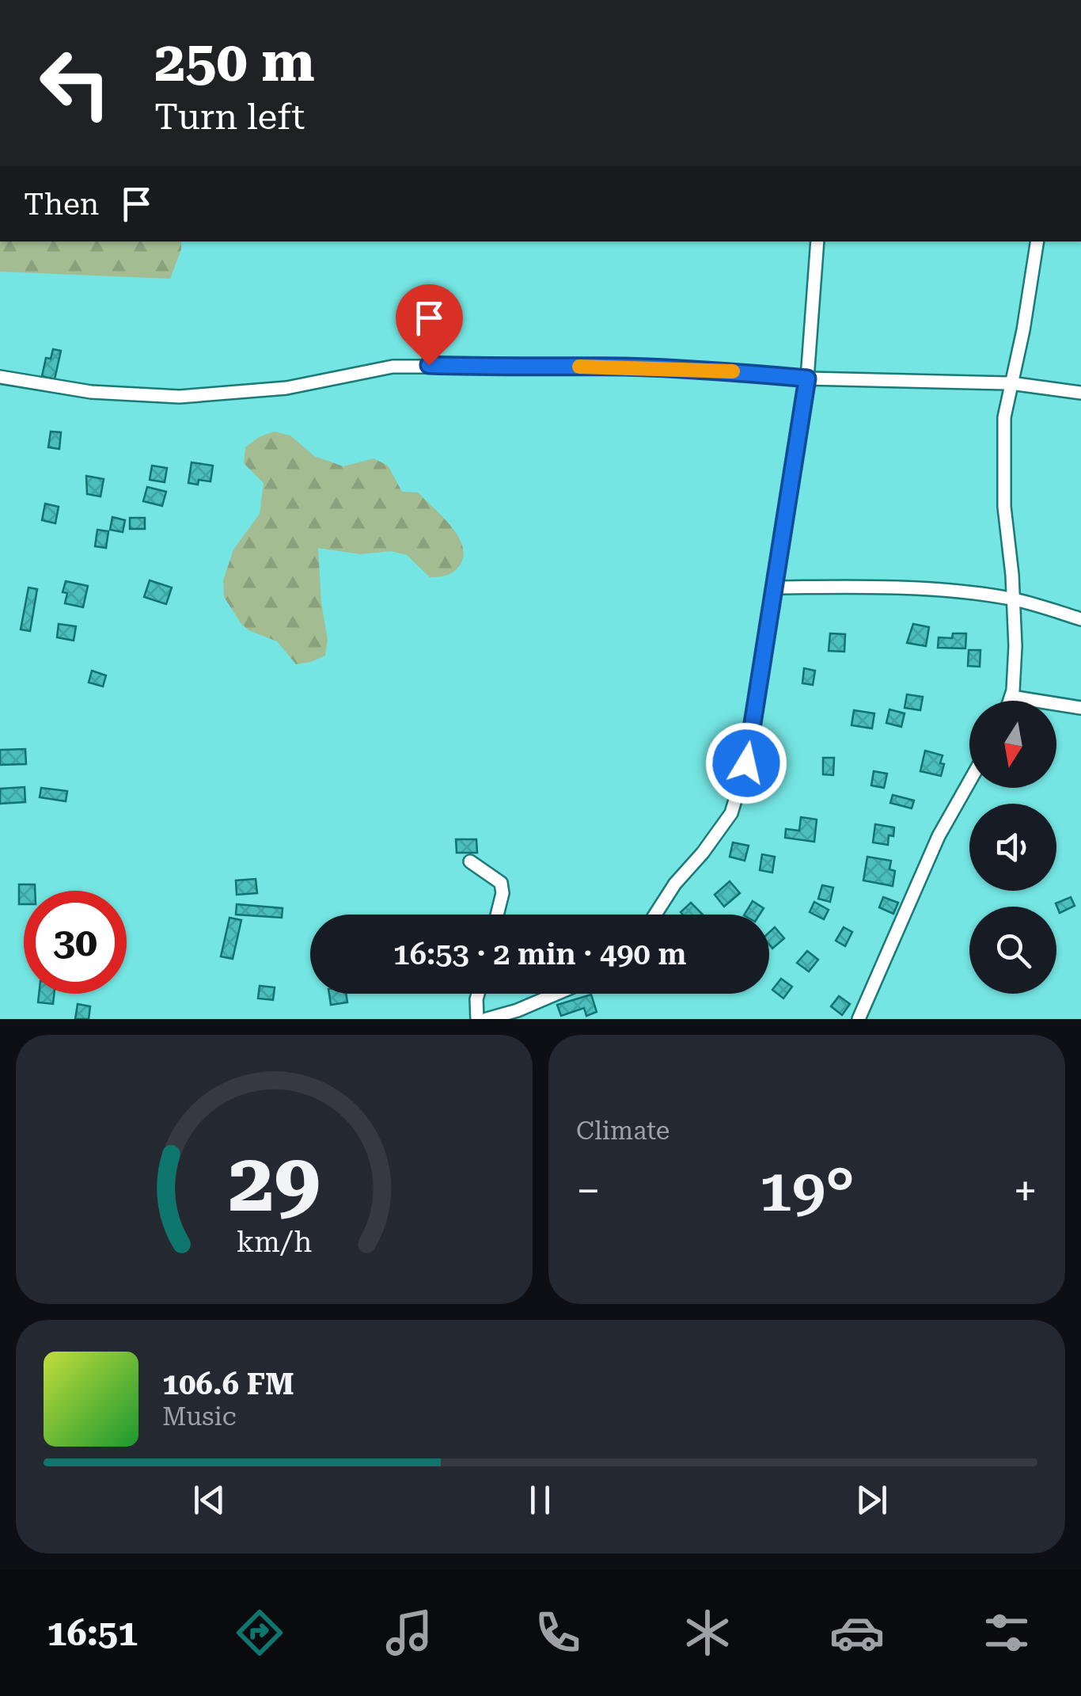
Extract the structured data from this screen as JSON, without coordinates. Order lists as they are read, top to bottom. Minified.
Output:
{"north":"bottom","page":{"turn":["250 m","Turn left"],"then":"Then","limit":"30","trip":"16:53 · 2 min · 490 m","tile":"Climate","heat":["−","19°","+"],"song":["106.6 FM","Music"],"tabs":"16:51","gauge":["29","km/h"]}}
